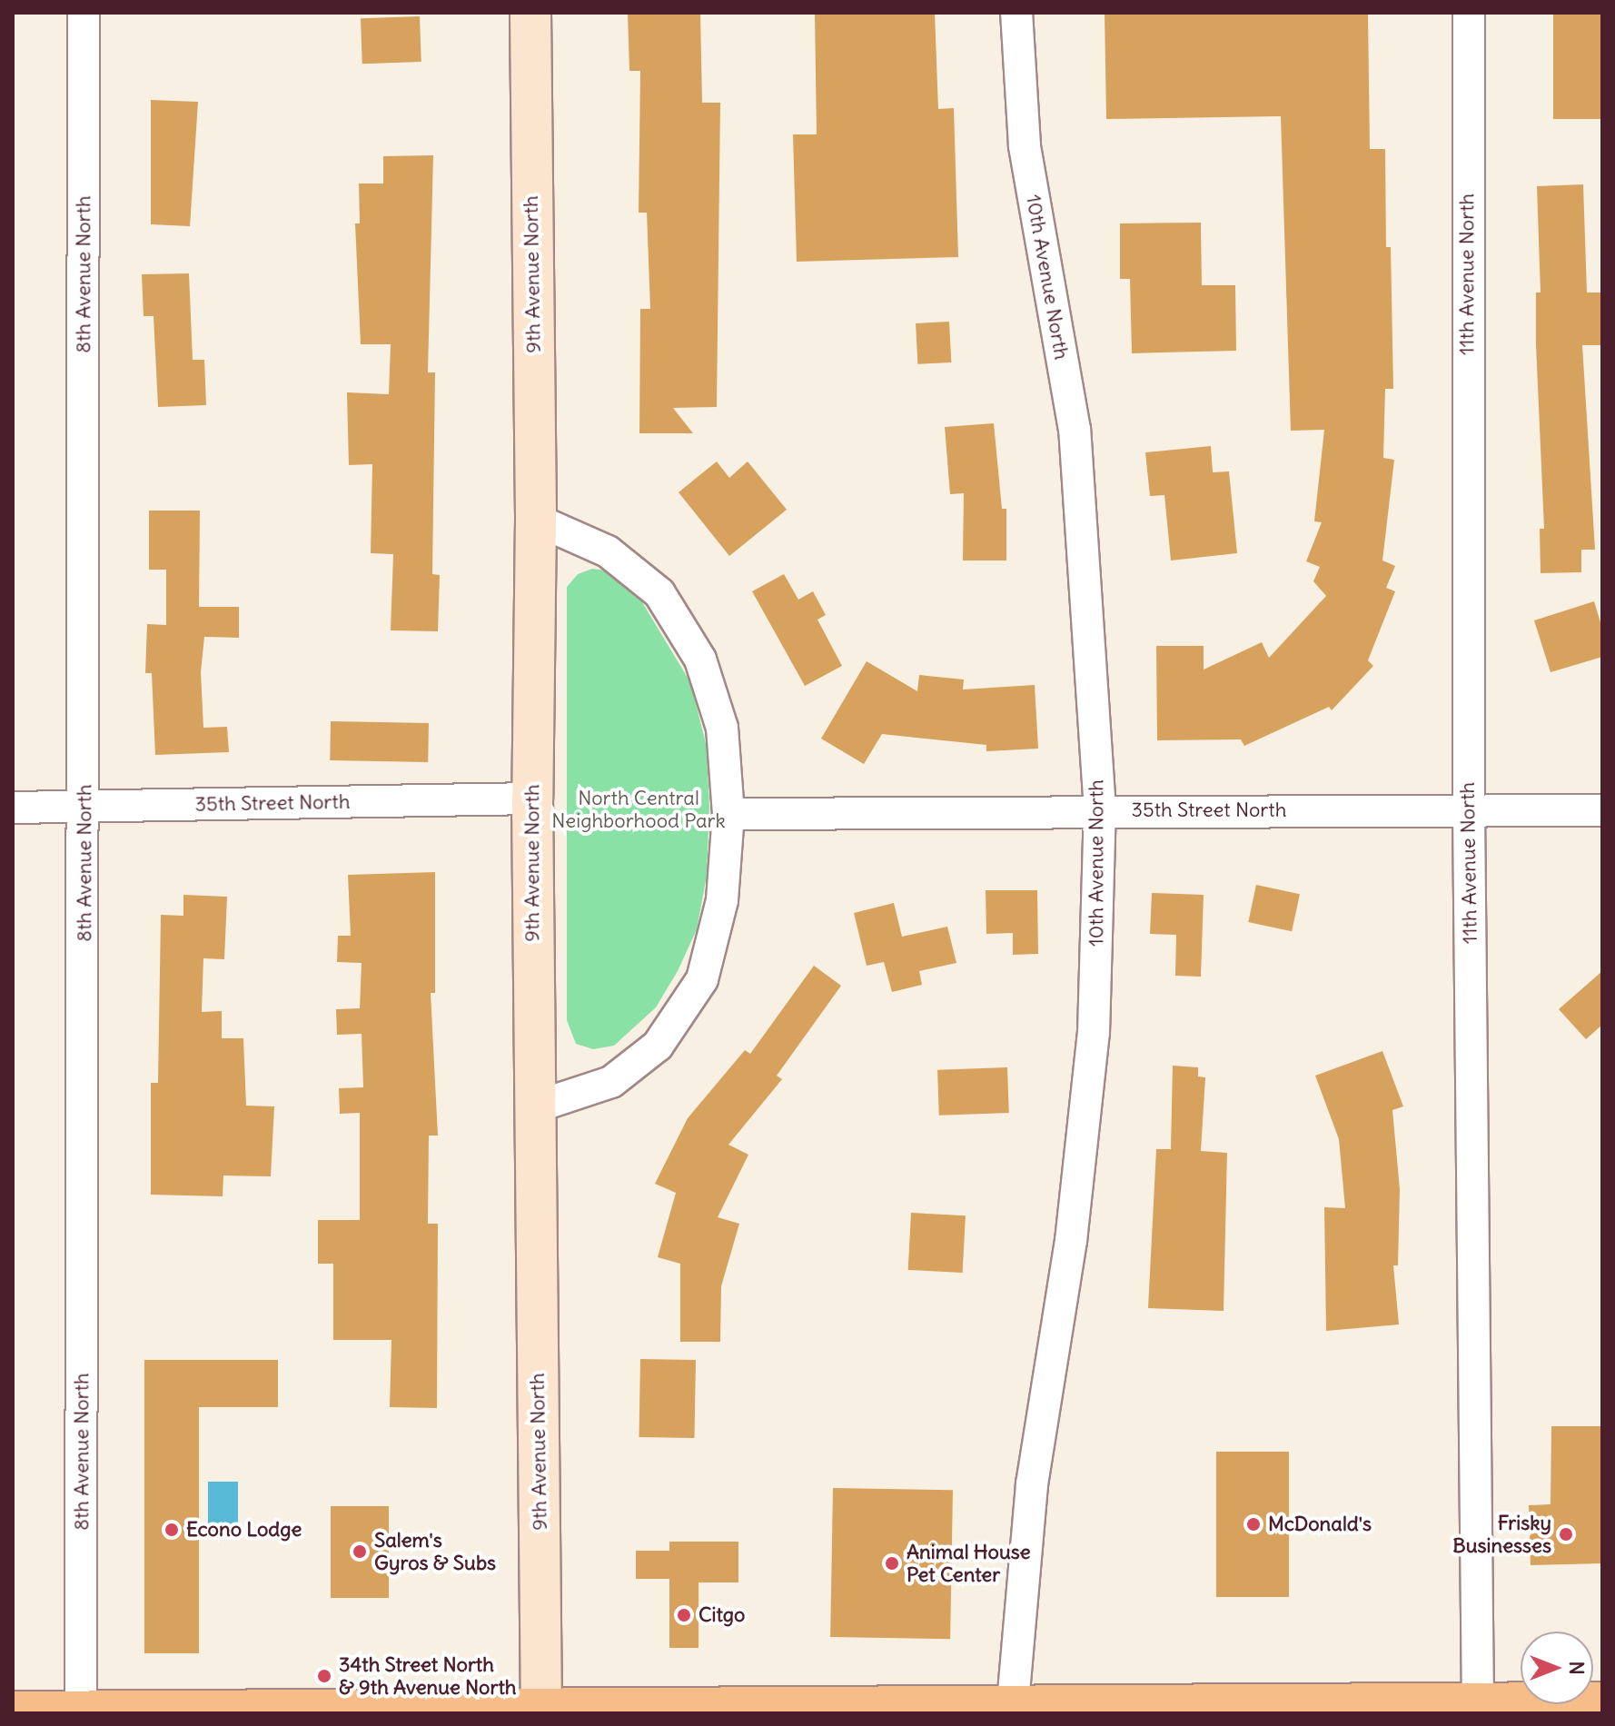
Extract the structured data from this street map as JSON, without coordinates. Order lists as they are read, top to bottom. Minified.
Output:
{"streets":{"street":["8th Avenue North","9th Avenue North","11th Avenue North","10th Avenue North","35th Street North"]},"crossings":[["8th Avenue North","35th Street North"],["9th Avenue North","35th Street North"],["11th Avenue North","35th Street North"],["10th Avenue North","35th Street North"]],"parks":["North Central Neighborhood Park"],"places":["McDonald's","Econo Lodge","Frisky Businesses","Salem's Gyros & Subs","Animal House Pet Center","Citgo","34th Street North & 9th Avenue North"],"north":"right"}
